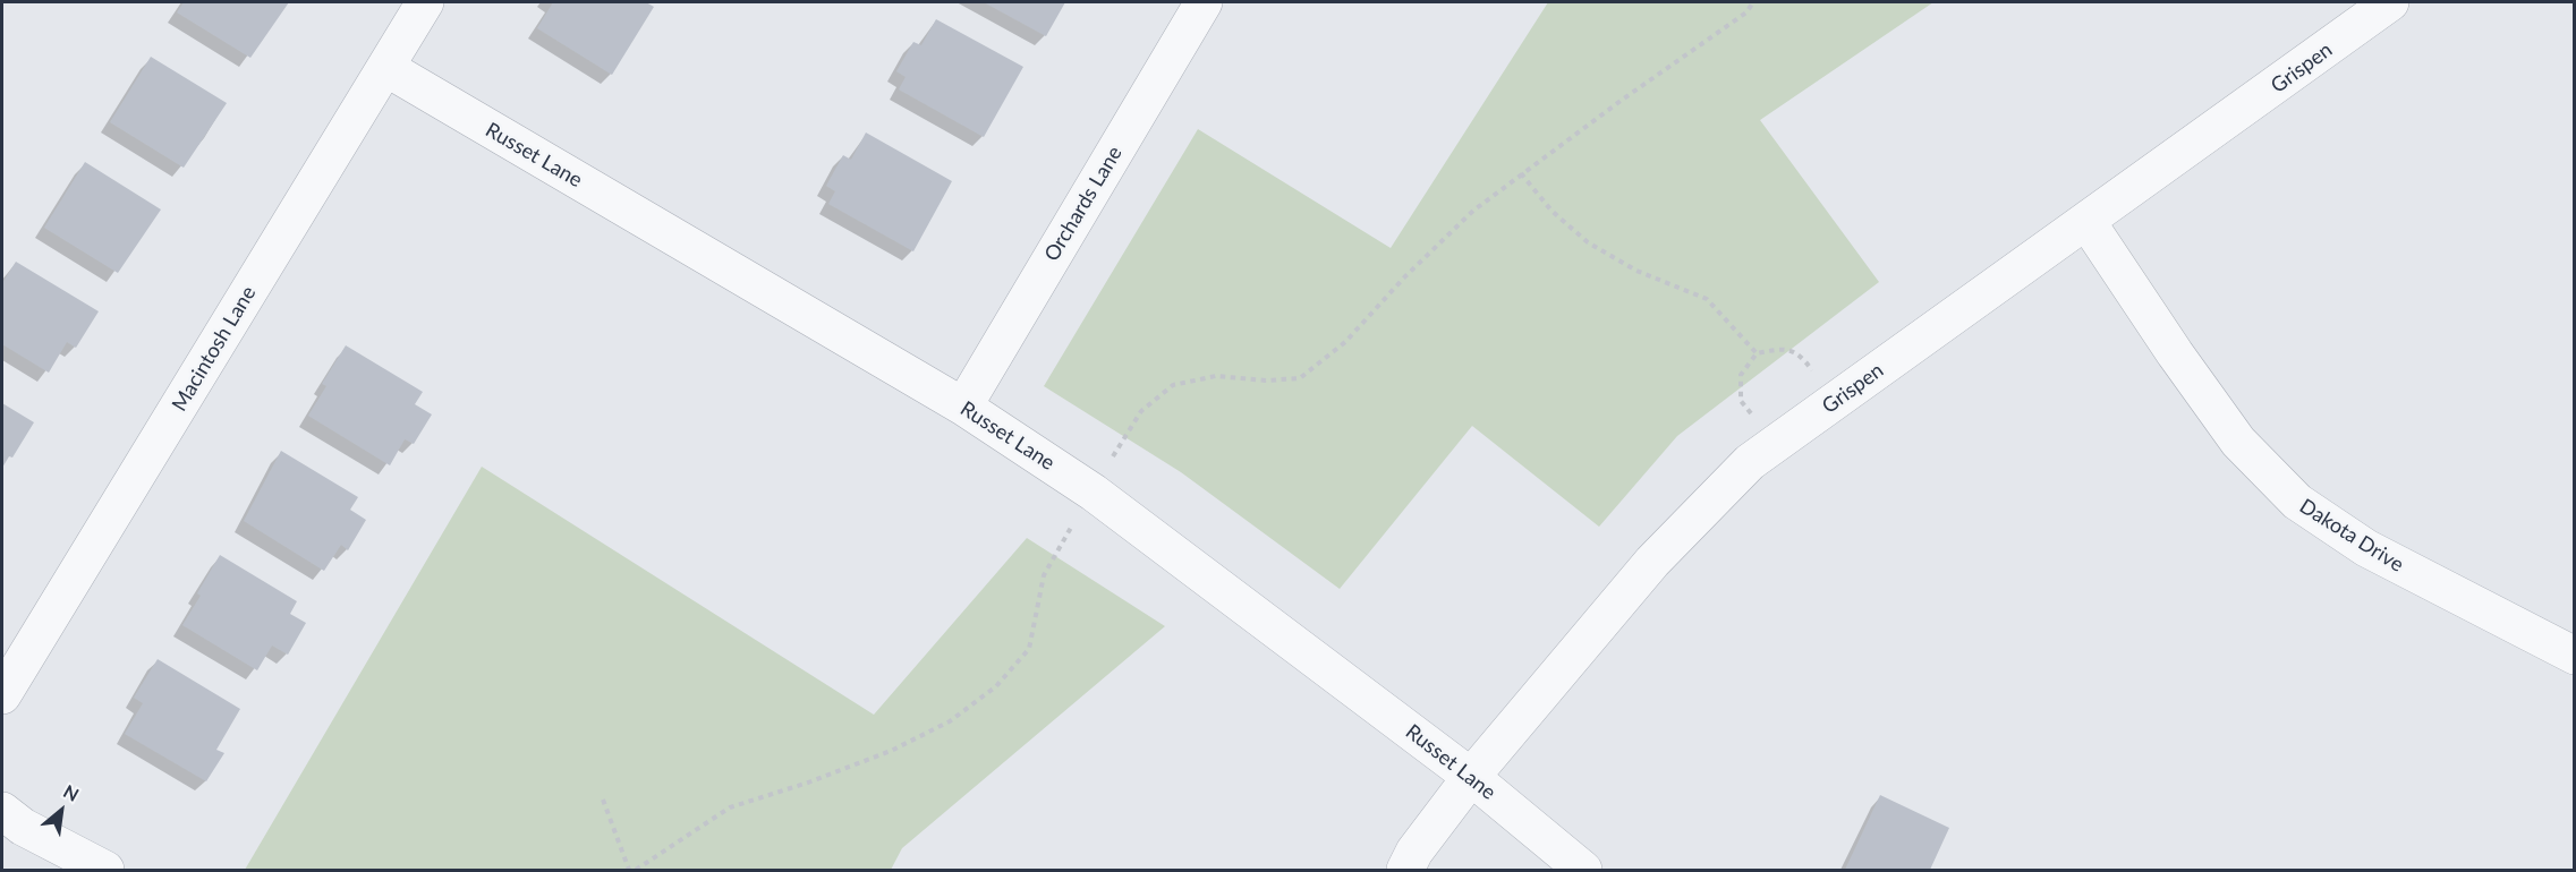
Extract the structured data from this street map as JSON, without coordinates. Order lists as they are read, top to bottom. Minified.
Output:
{"streets":{"street":["Grispen","Russet Lane","Orchards Lane","Macintosh Lane","Dakota Drive"]},"crossings":[["Grispen","Russet Lane"],["Grispen","Dakota Drive"],["Russet Lane","Orchards Lane"],["Russet Lane","Macintosh Lane"]],"north":"top right"}
